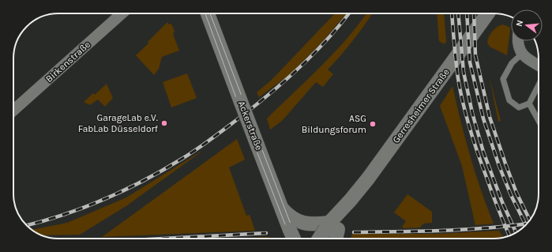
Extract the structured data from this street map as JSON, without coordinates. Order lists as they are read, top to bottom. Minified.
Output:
{"streets":{"street":["Birkenstraße","Gerresheimer Straße","Ackerstraße"]},"places":["GarageLab e.V. FabLab Düsseldorf","ASG Bildungsforum"],"north":"left"}
